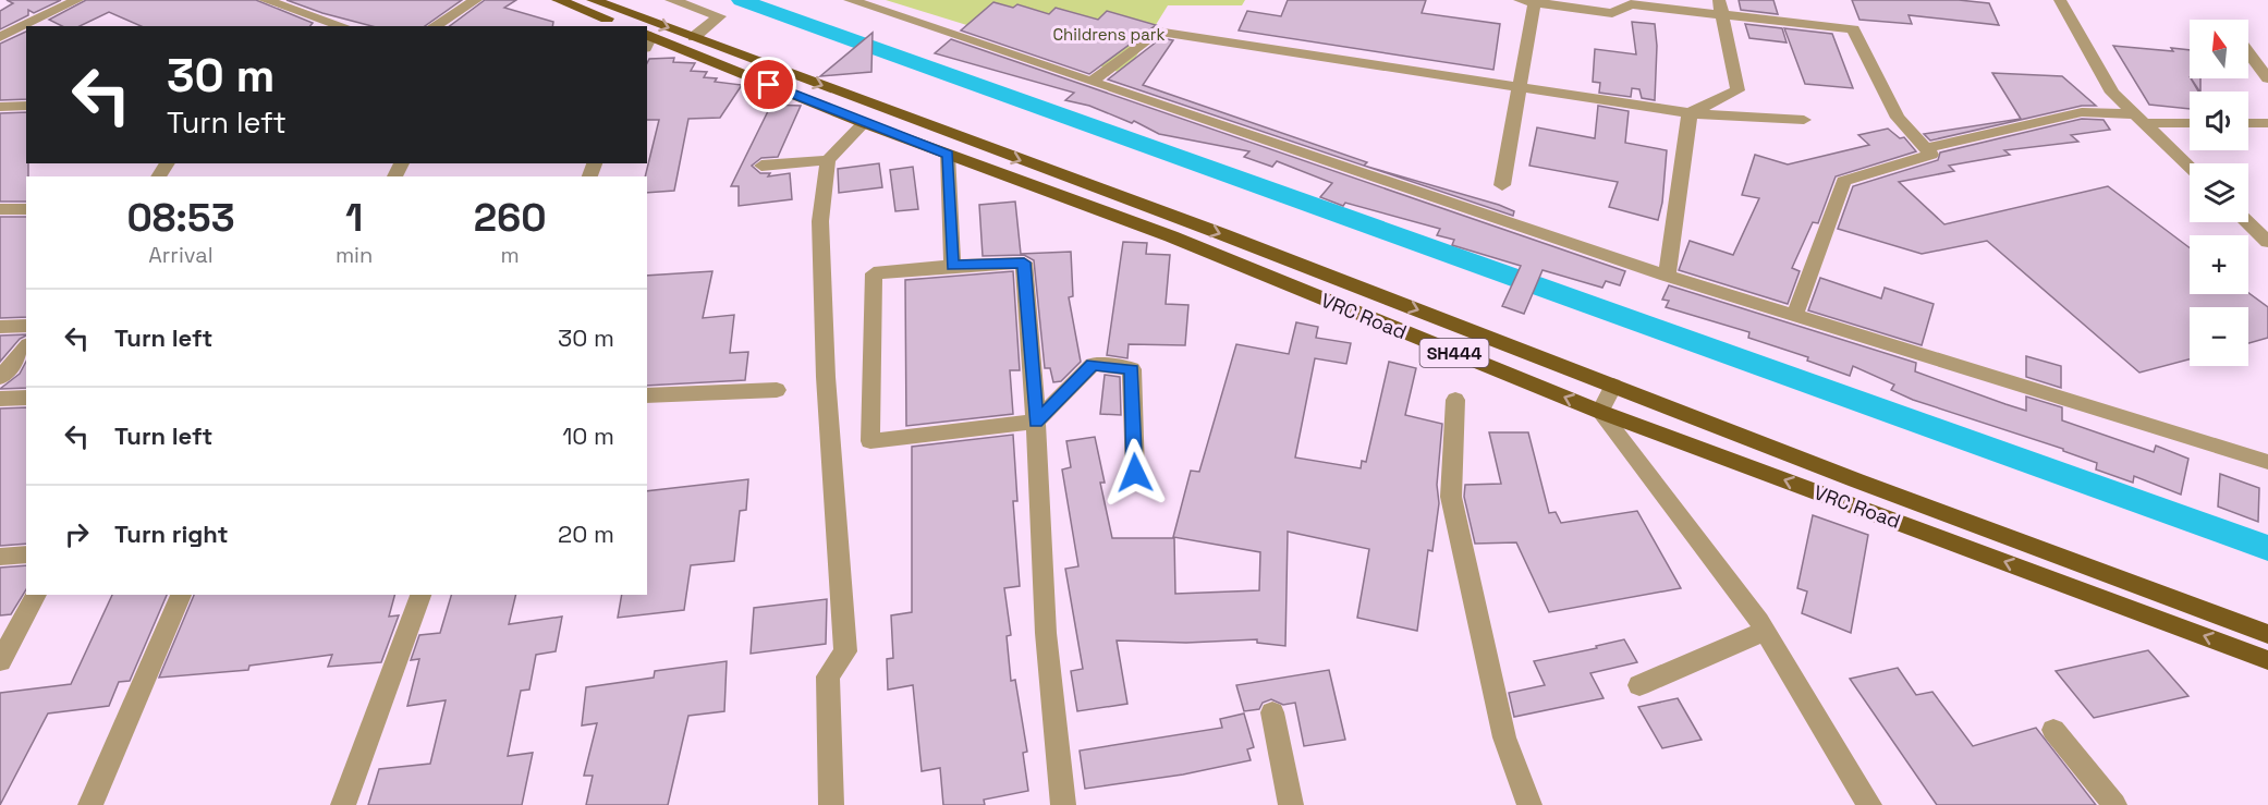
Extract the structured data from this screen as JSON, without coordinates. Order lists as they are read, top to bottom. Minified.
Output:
{"streets":{"main road":["VRC Road","SH444"]},"parks":["Childrens park"],"north":"top","page":{"map_buttons":["+","−"],"turn":["30 m","Turn left"],"eta":["08:53","Arrival","1","min","260","m"],"list":[{"name":"Turn left","value":"30 m"},{"name":"Turn left","value":"10 m"},{"name":"Turn right","value":"20 m"}]}}
